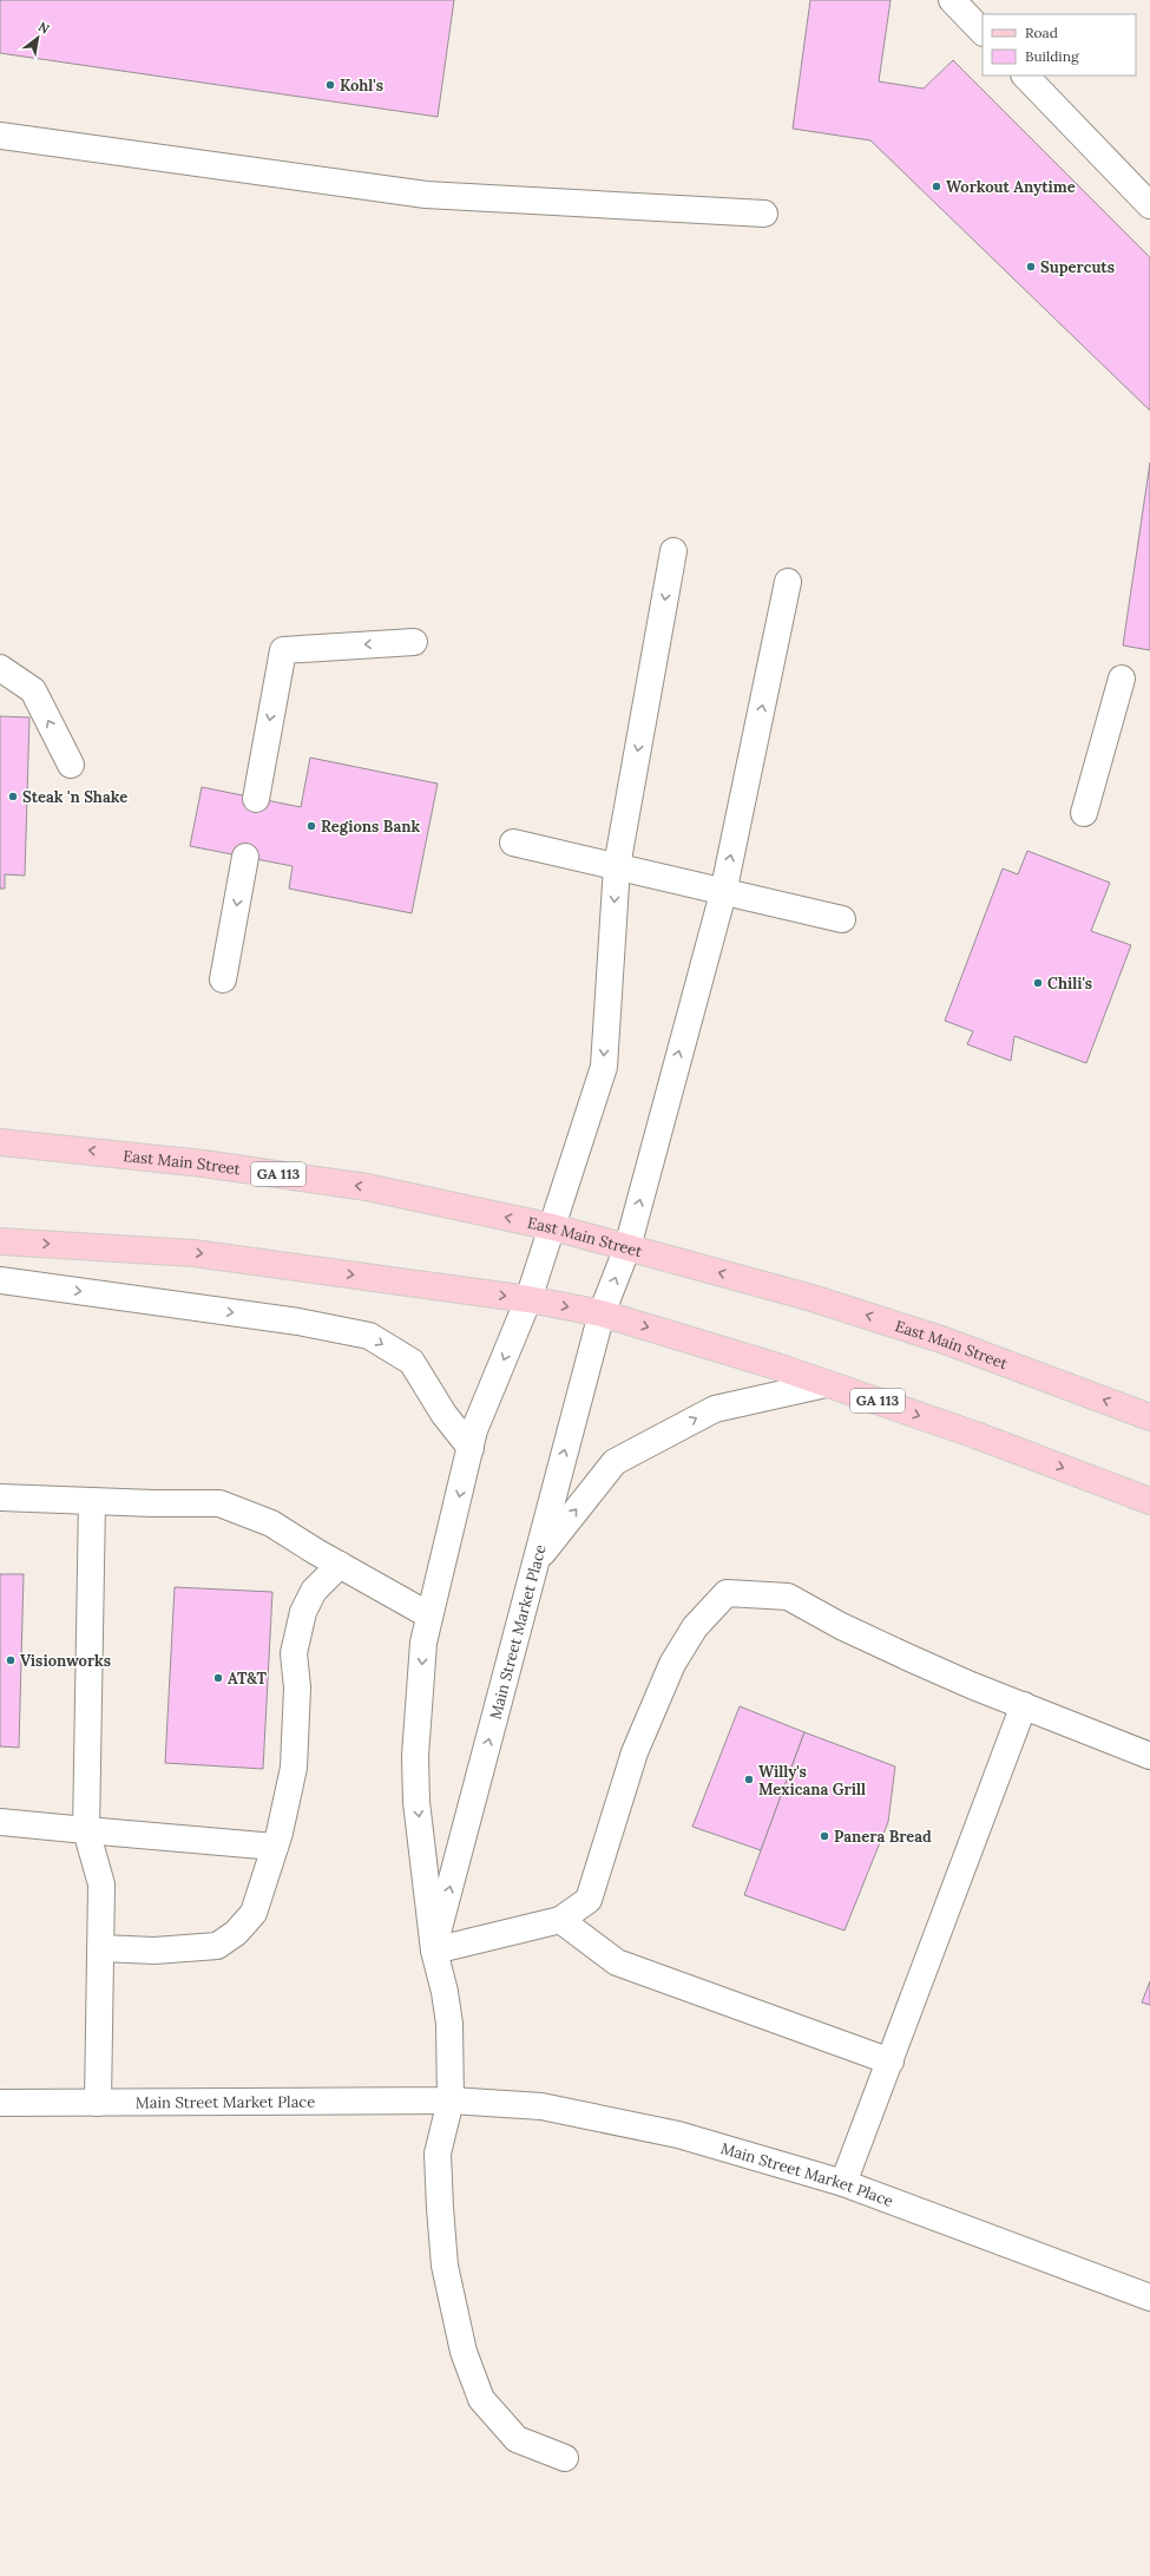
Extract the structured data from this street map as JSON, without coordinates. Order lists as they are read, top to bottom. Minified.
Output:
{"streets":{"main road":["East Main Street","GA 113"],"street":["Main Street Market Place"]},"crossings":[["East Main Street","Main Street Market Place"],["GA 113","Main Street Market Place"]],"places":["Kohl's","Workout Anytime","Supercuts","Steak 'n Shake","Regions Bank","Chili's","Visionworks","AT&T","Willy's Mexicana Grill","Panera Bread"],"legend":["Road","Building"],"north":"top right"}
